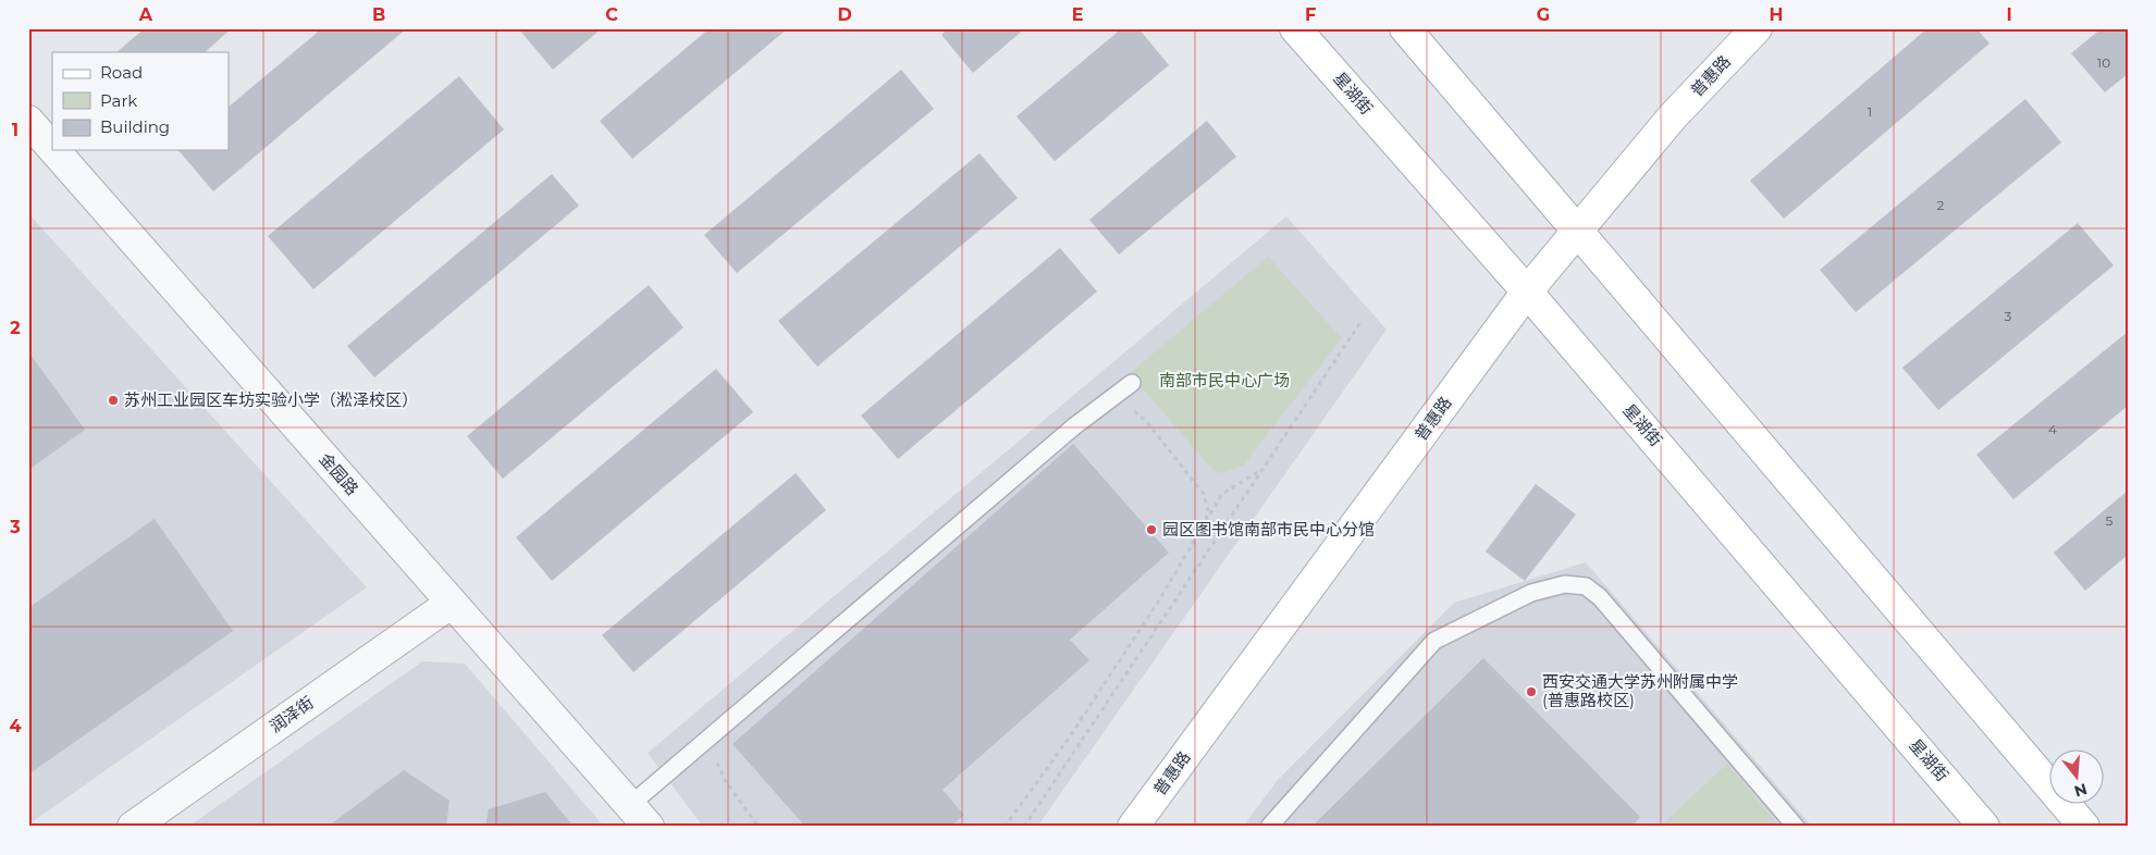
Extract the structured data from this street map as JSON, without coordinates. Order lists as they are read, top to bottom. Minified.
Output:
{"streets":{"main road":["普惠路","星湖街"],"street":["金园路","润泽街"]},"crossings":[["普惠路","星湖街"],["金园路","润泽街"]],"parks":["南部市民中心广场"],"places":["苏州工业园区车坊实验小学（淞泽校区）","园区图书馆南部市民中心分馆","西安交通大学苏州附属中学 (普惠路校区)"],"house_numbers":["10","1","2","3","4","5"],"legend":["Road","Park","Building"],"north":"bottom","grid":{"columns":["A","B","C","D","E","F","G","H","I"],"rows":["1","2","3","4"]}}
